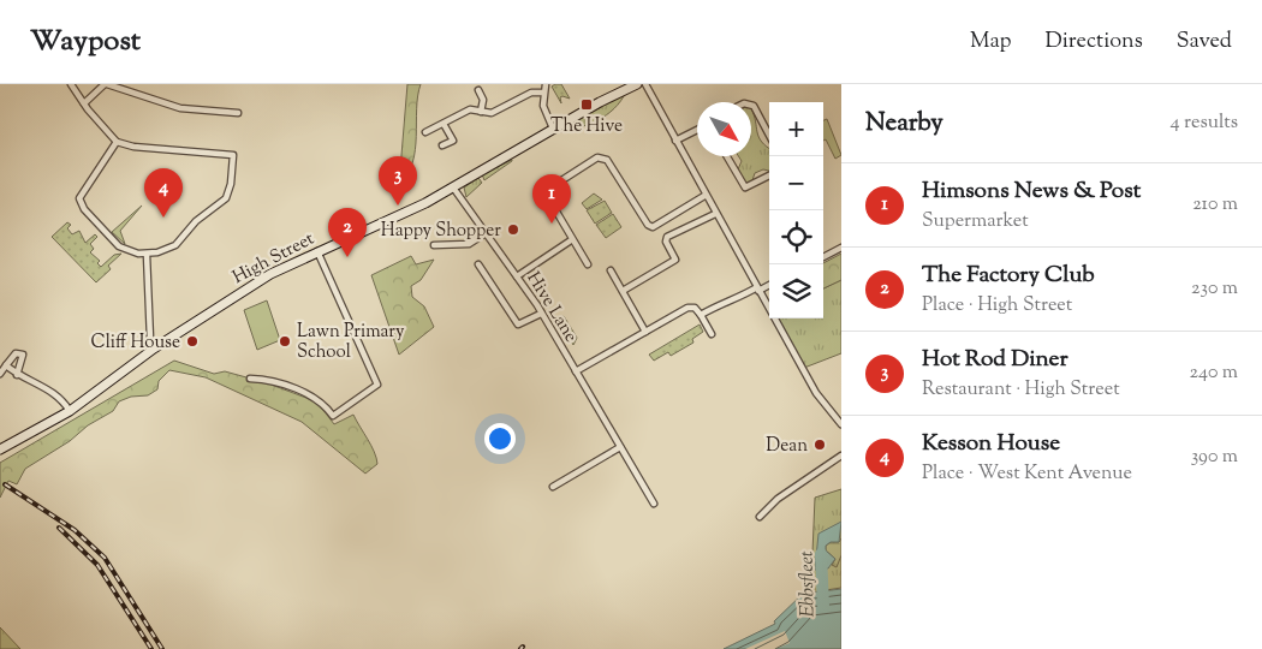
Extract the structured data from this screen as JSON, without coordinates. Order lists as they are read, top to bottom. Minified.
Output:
{"streets":{"main road":["High Street"],"street":["Hive Lane"]},"crossings":[["High Street","Hive Lane"]],"water":["Ebbsfleet"],"places":{"transit":["The Hive"],"other":["Happy Shopper","Cliff House","Lawn Primary School","Dean"]},"north":"bottom right","page":{"header":"Waypost","nav":["Map","Directions","Saved"],"heading":["Nearby","4 results"],"map_buttons":["+","−"],"pins":["3","4","1","2"],"list":[{"mark":"1","name":"Himsons News & Post","note":"Supermarket","value":"210 m"},{"mark":"2","name":"The Factory Club","note":"Place · High Street","value":"230 m"},{"mark":"3","name":"Hot Rod Diner","note":"Restaurant · High Street","value":"240 m"},{"mark":"4","name":"Kesson House","note":"Place · West Kent Avenue","value":"390 m"}]}}
